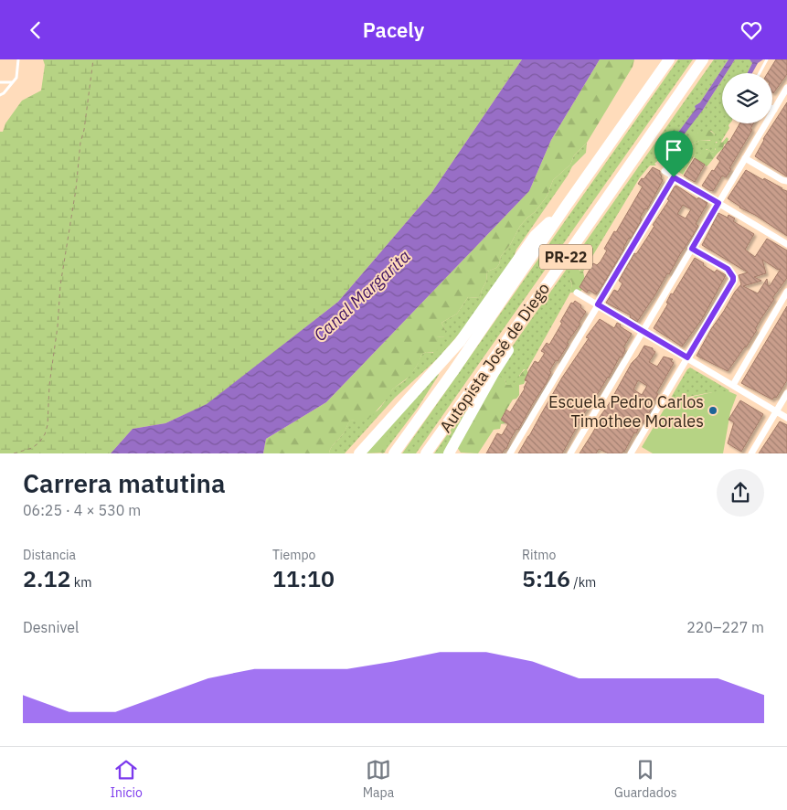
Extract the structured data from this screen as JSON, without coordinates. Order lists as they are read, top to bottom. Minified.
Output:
{"streets":{"highway":["PR-22","Autopista José de Diego"]},"water":["Canal Margarita"],"places":["Escuela Pedro Carlos Timothee Morales"],"page":{"header":"Pacely","heading":["Carrera matutina","06:25 · 4 × 530 m"],"stats":[["Distancia","2.12 km"],["Tiempo","11:10"],["Ritmo","5:16 /km"]],"chart":["Desnivel","220–227 m"],"tabs":["Inicio","Mapa","Guardados"]}}
